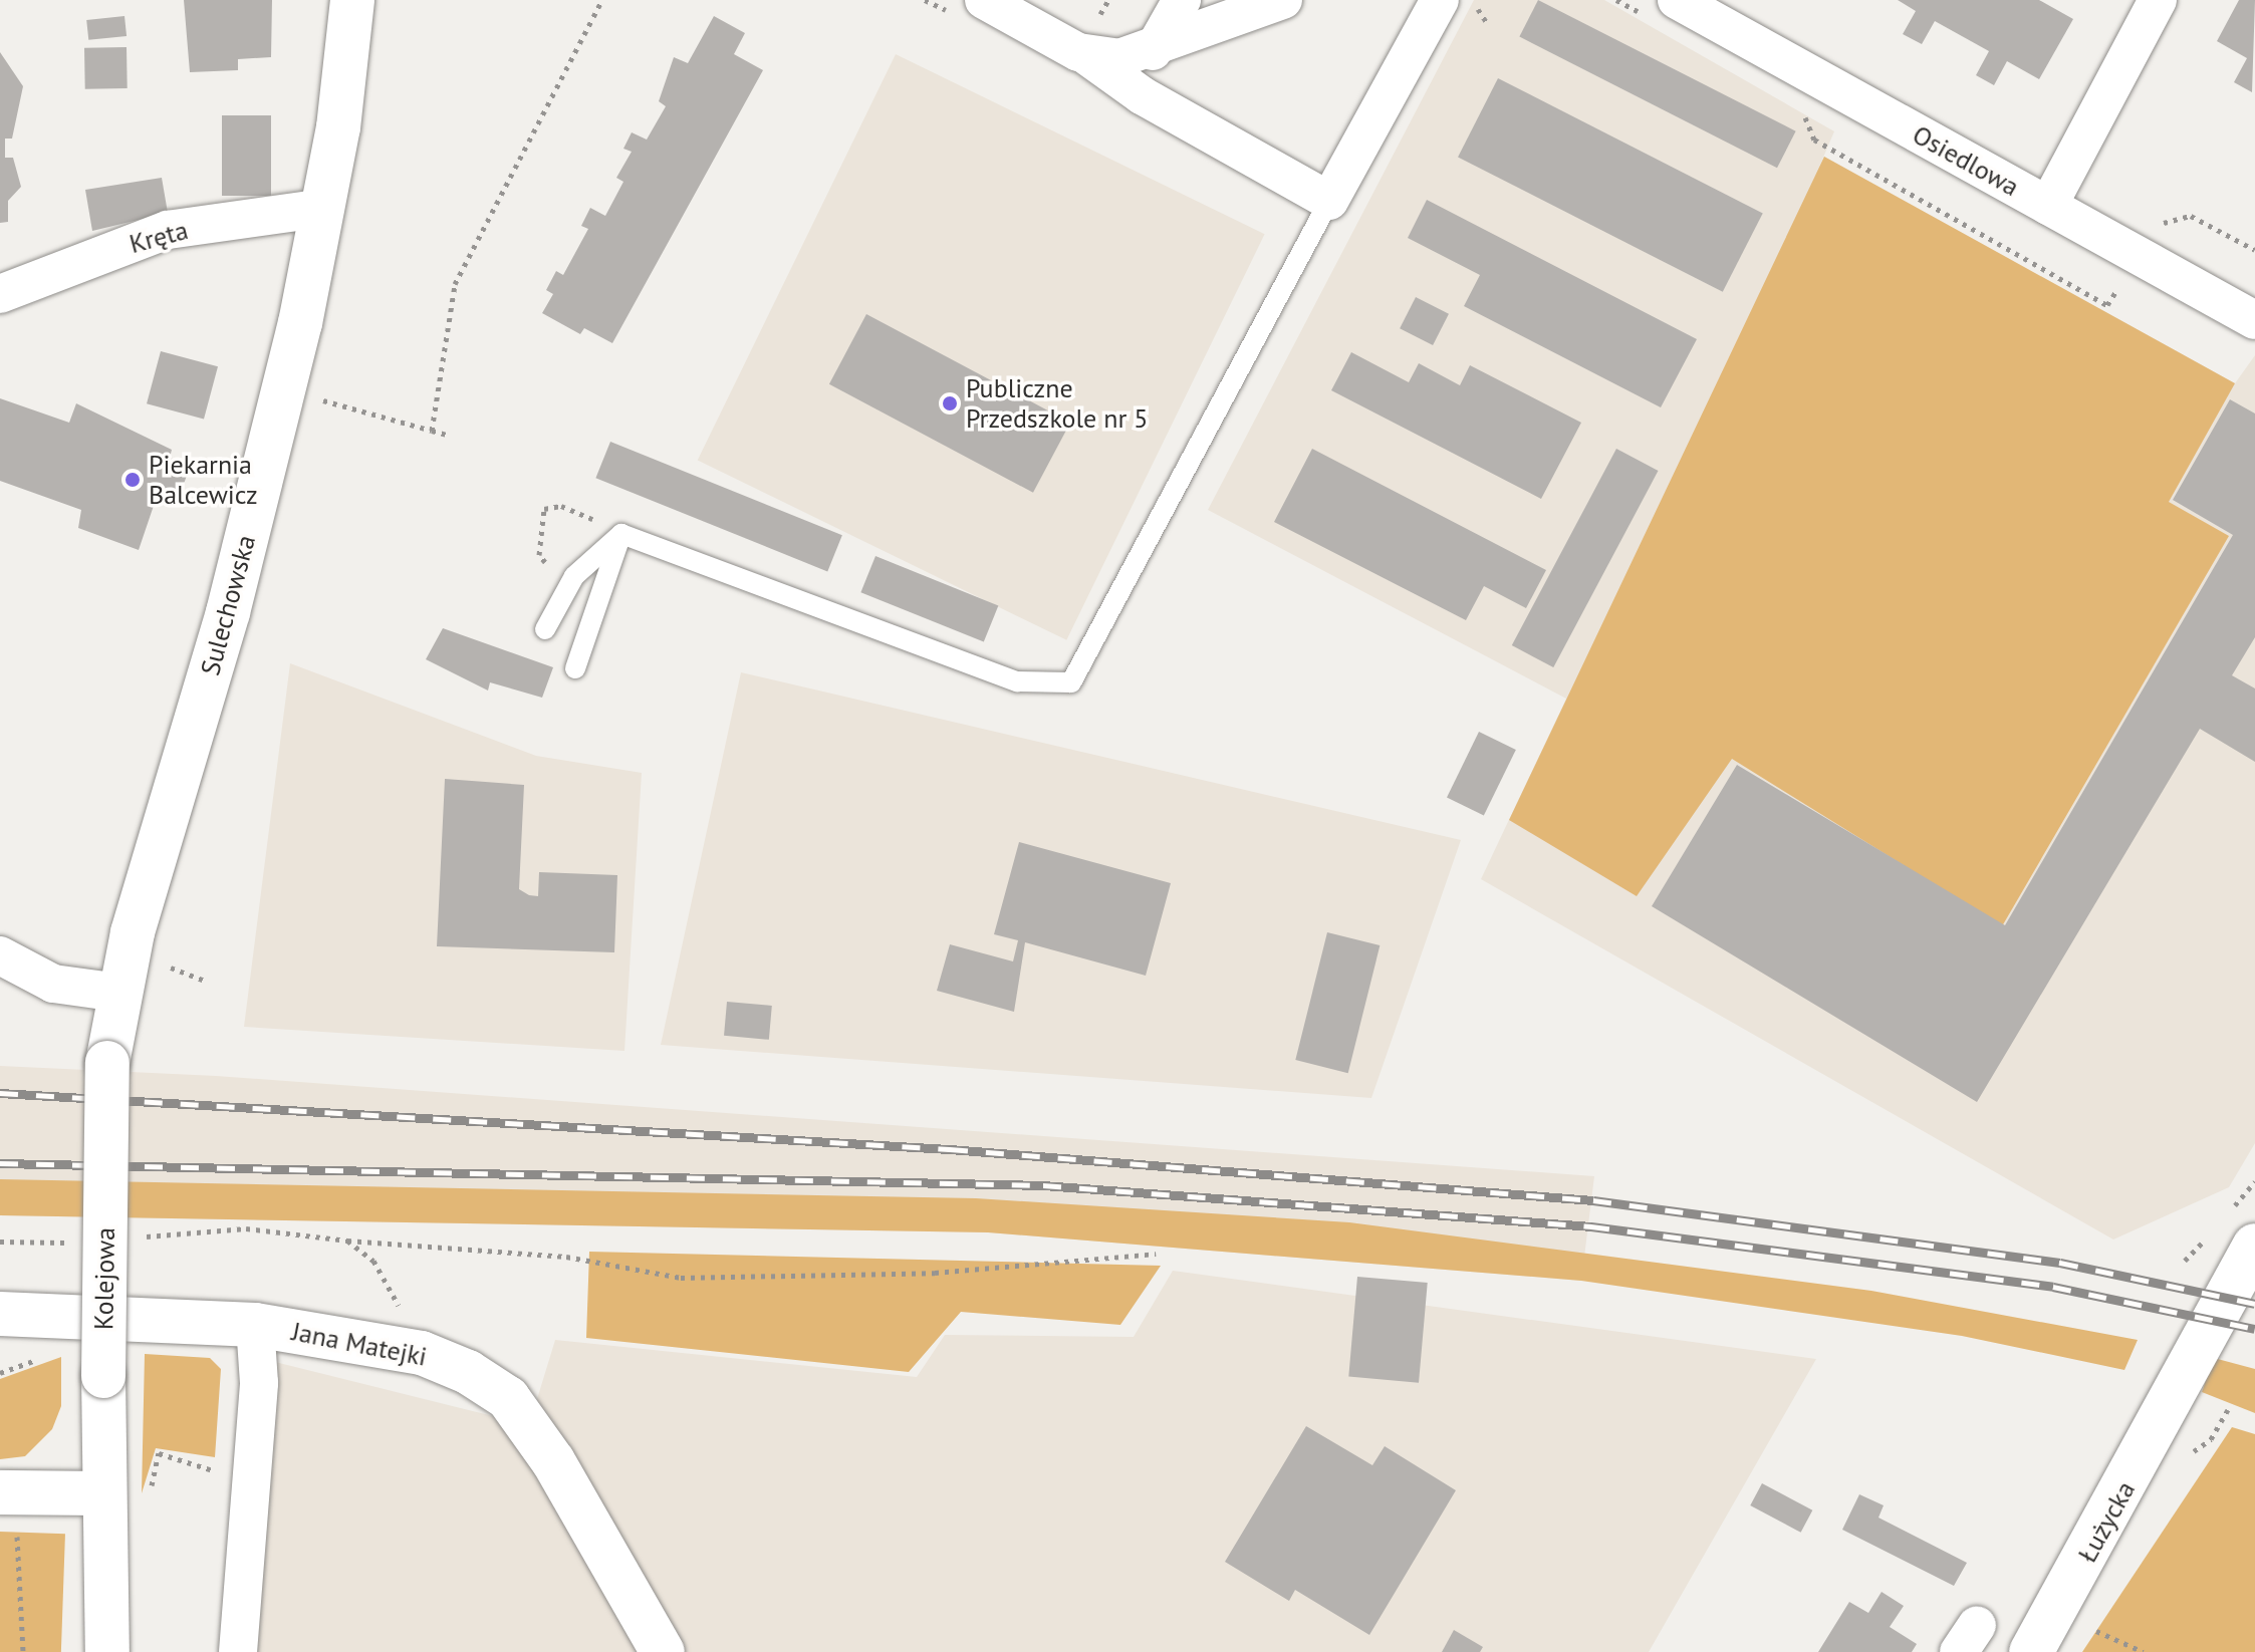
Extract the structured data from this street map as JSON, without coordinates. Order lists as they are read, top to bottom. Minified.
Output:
{"streets":{"street":["Osiedlowa","Kręta","Sulechowska","Kolejowa","Jana Matejki","Łużycka"]},"crossings":[["Kręta","Sulechowska"],["Sulechowska","Kolejowa"]],"places":["Publiczne Przedszkole nr 5","Piekarnia Balcewicz"]}
